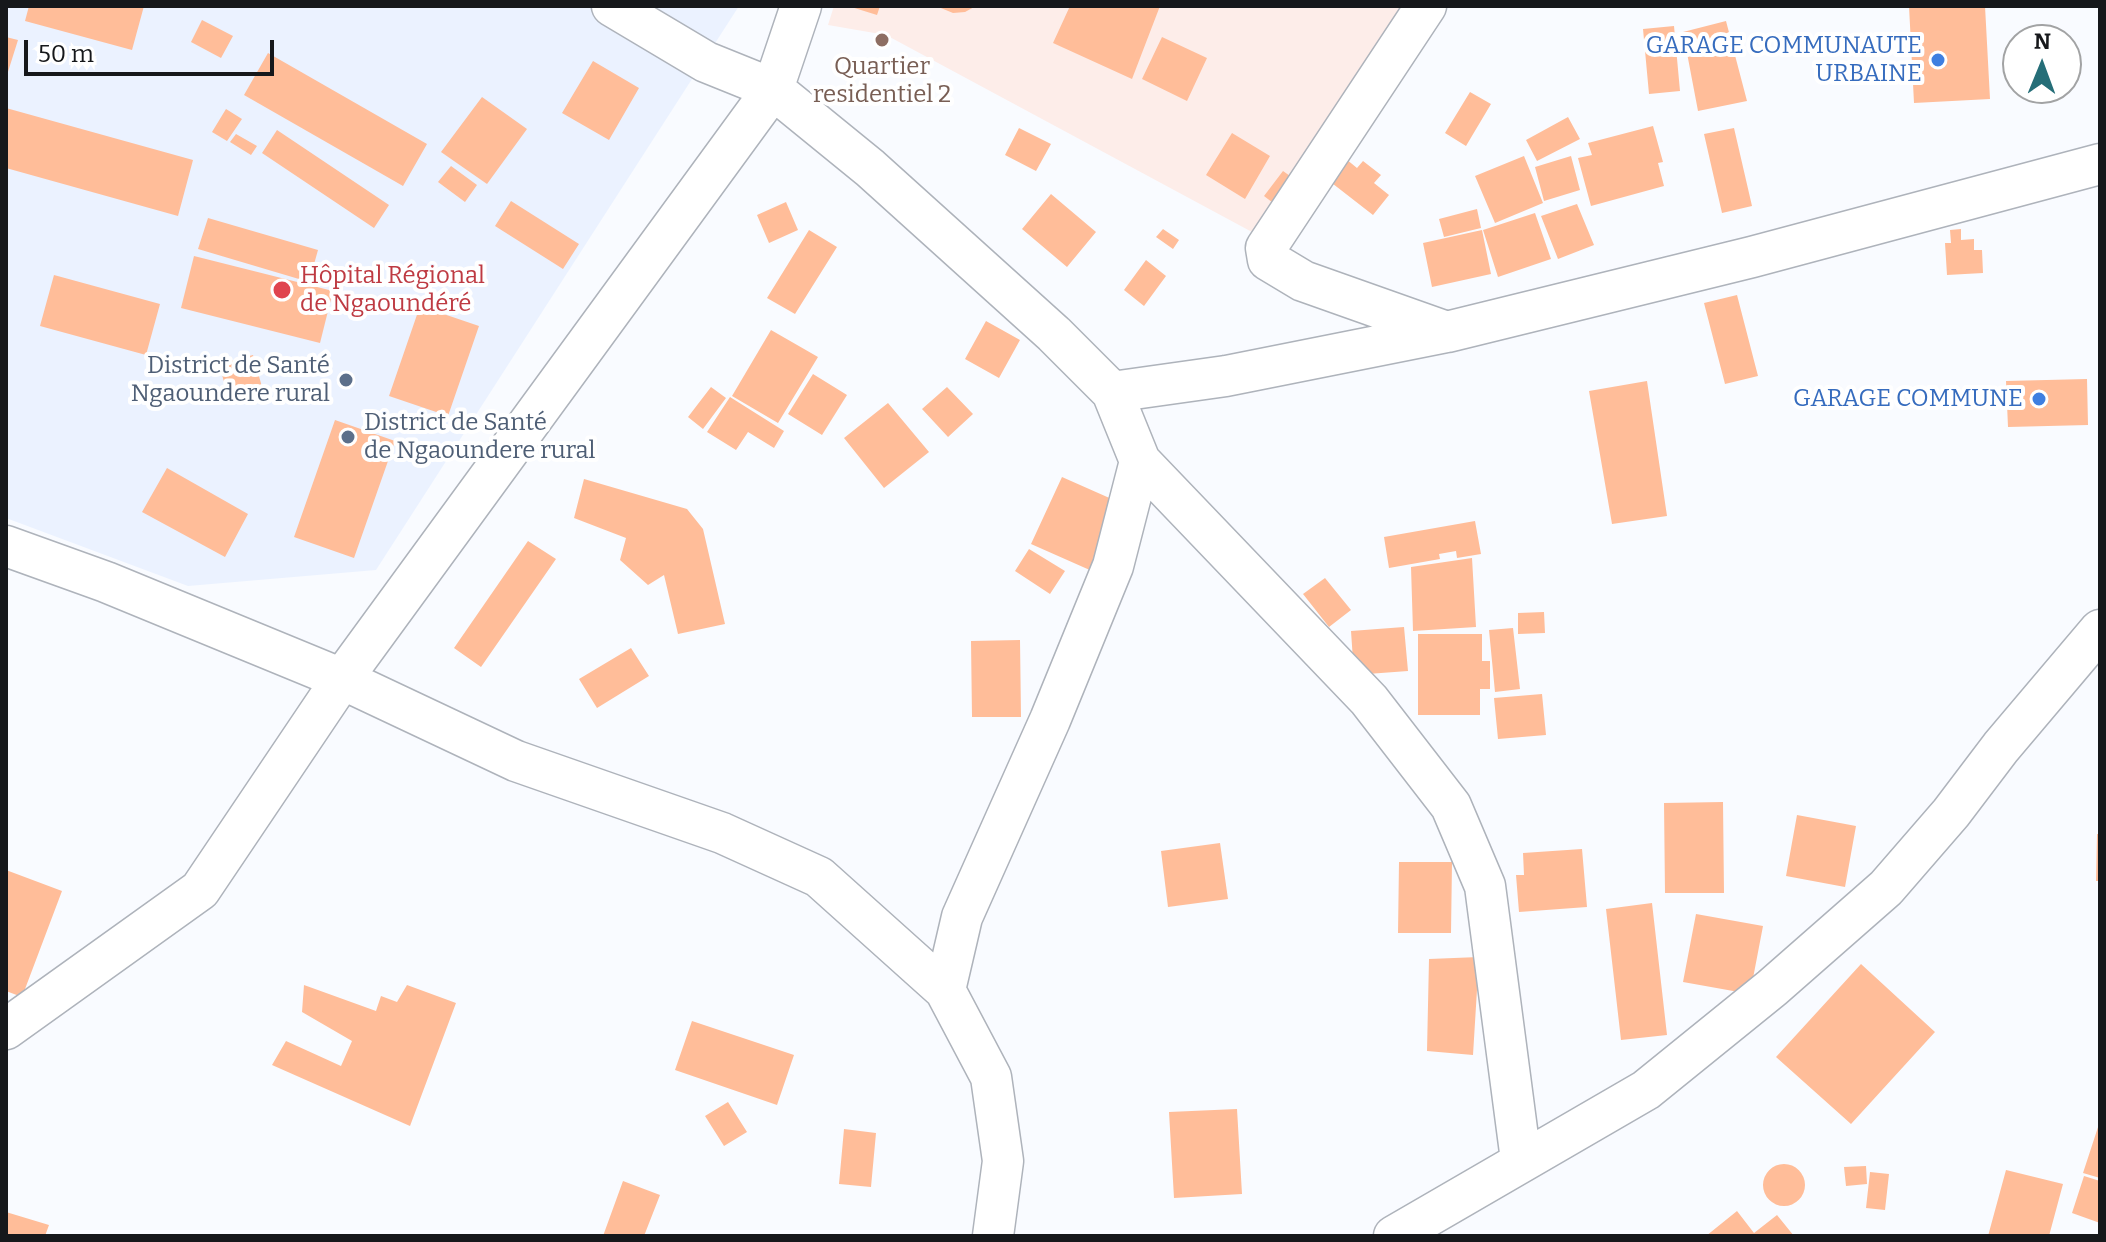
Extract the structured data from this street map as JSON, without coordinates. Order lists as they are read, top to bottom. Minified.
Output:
{"places":["Quartier residentiel 2","GARAGE COMMUNAUTE URBAINE","Hôpital Régional de Ngaoundéré","District de Santé Ngaoundere rural","GARAGE COMMUNE","District de Santé de Ngaoundere rural"],"scale_bar":"50 m","north":"top"}
